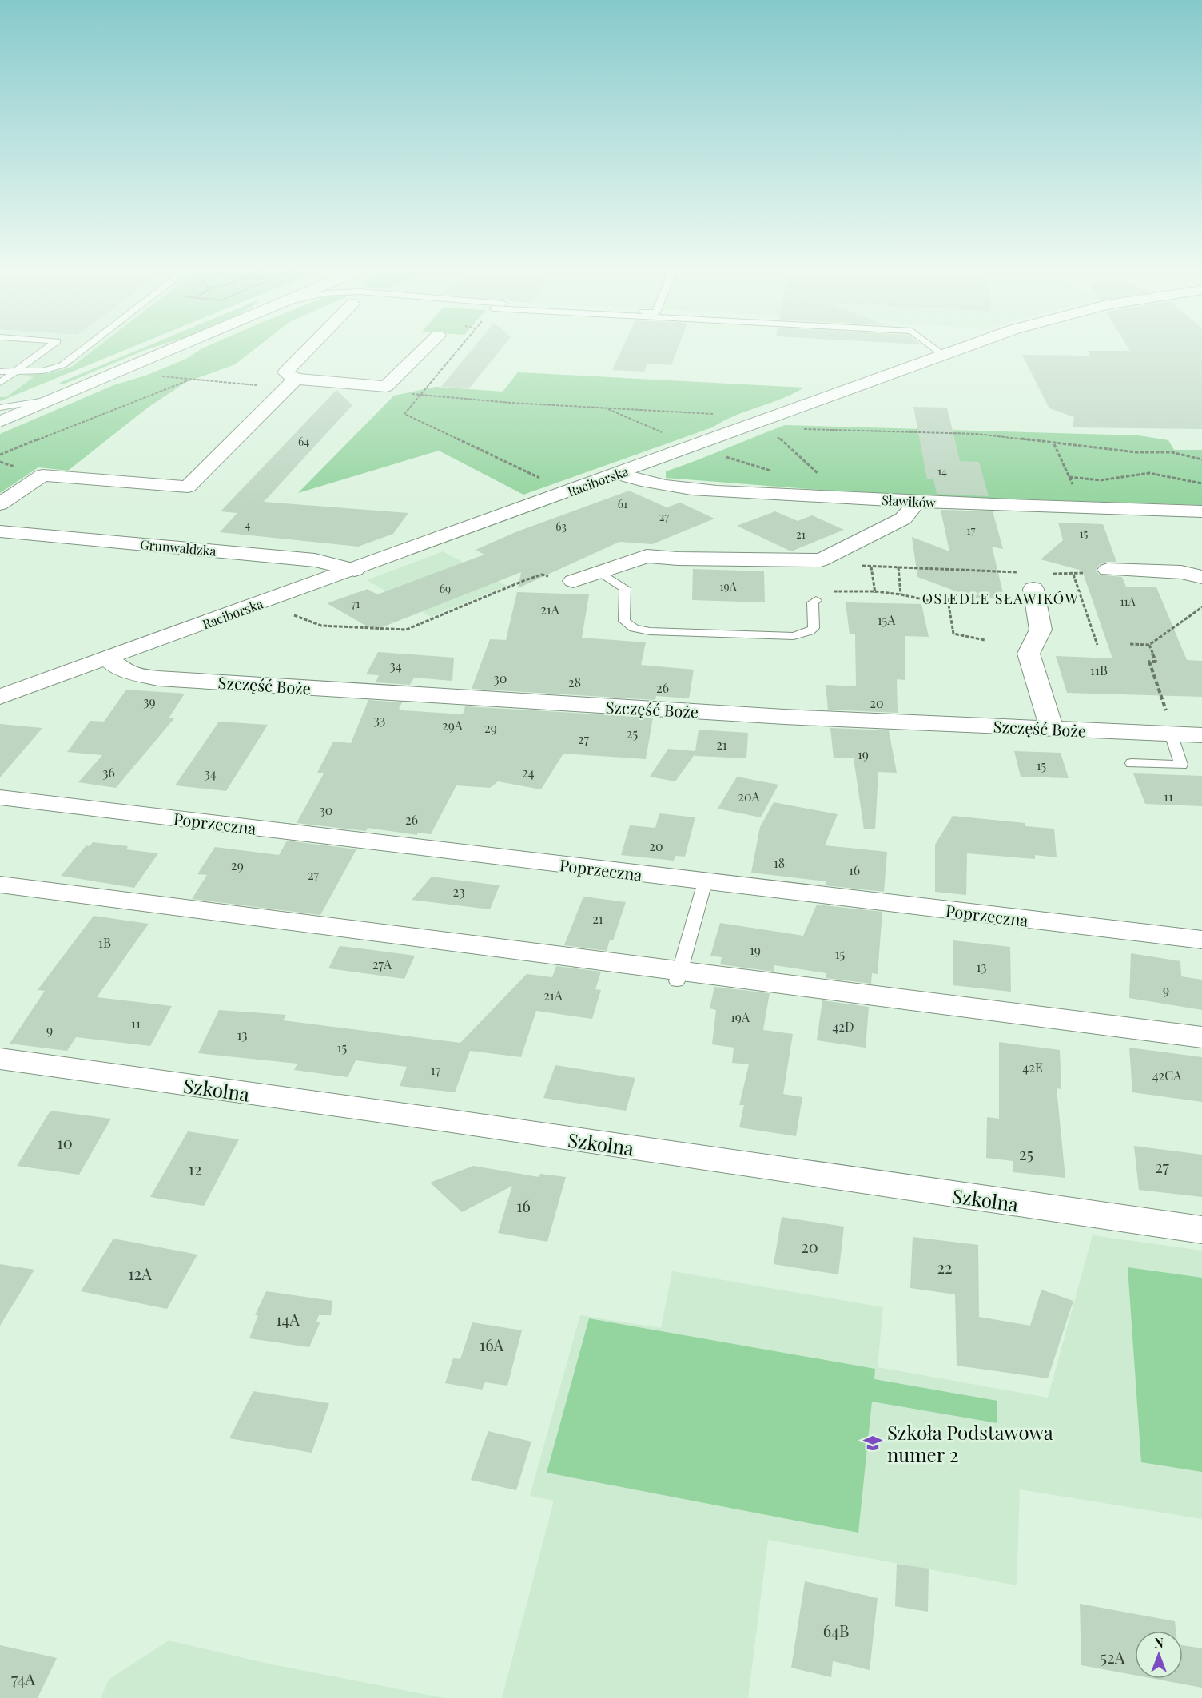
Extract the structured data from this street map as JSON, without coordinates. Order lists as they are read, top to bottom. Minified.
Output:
{"streets":{"street":["Raciborska","Sławików","Grunwaldzka","Szczęść Boże","Poprzeczna","Szkolna"]},"crossings":[["Raciborska","Sławików"],["Raciborska","Grunwaldzka"],["Raciborska","Szczęść Boże"]],"districts":["OSIEDLE SŁAWIKÓW"],"places":{"school or university":["Szkoła Podstawowa numer 2"]},"house_numbers":["64","14","61","27","4","63","17","15","21","19A","69","11A","71","21A","15A","34","11B","30","28","26","39","20","33","29A","29","25","27","21","19","15","36","24","34","20A","11","30","26","20","18","29","16","27","23","21","1B","19","15","27A","13","9","21A","19A","11","42D","9","13","15","42E","17","42CA","10","25","27","12","16","20","22","12A","14A","16A","64B","52A","74A"],"north":"top"}
